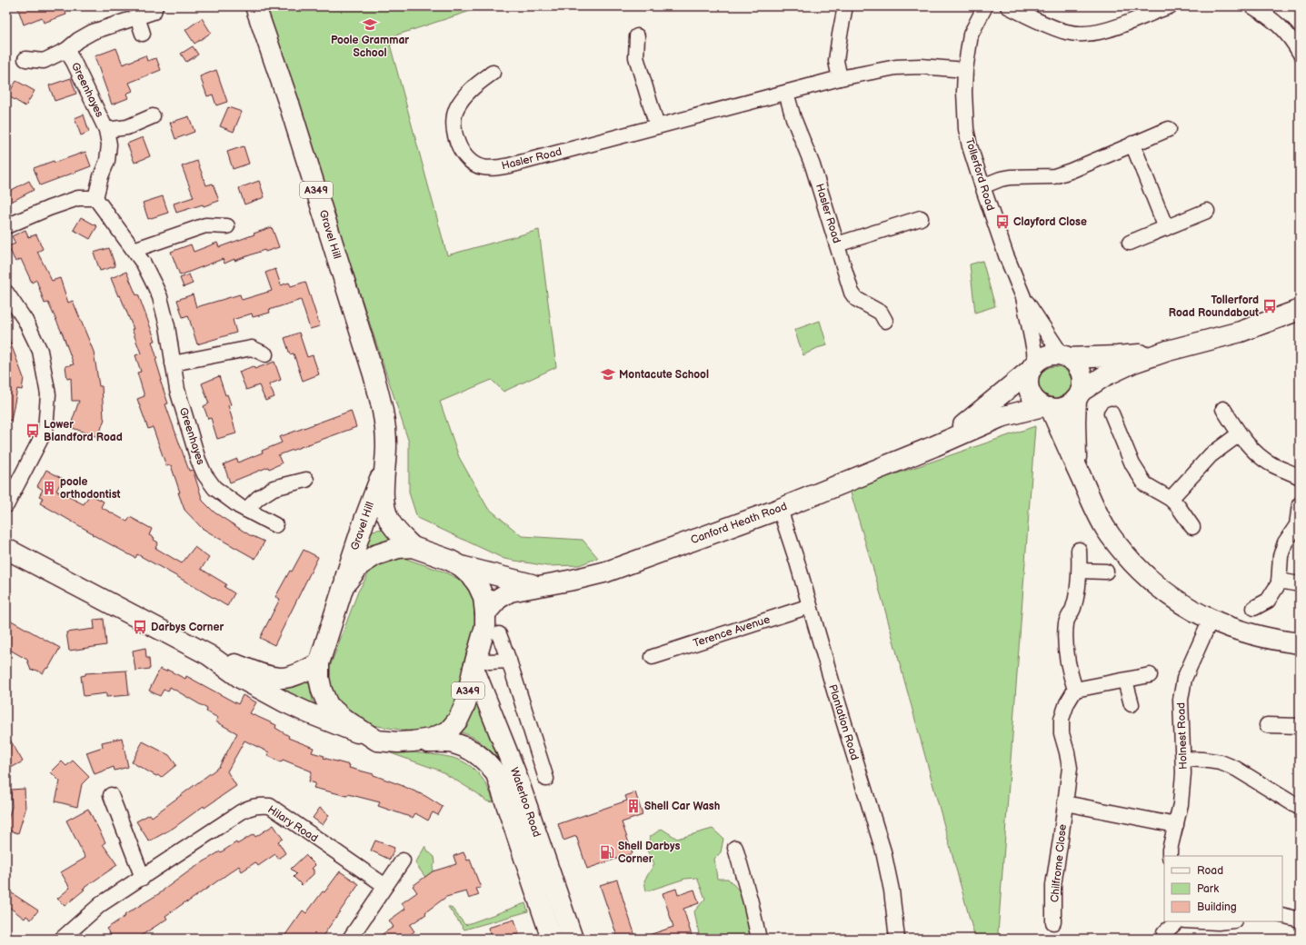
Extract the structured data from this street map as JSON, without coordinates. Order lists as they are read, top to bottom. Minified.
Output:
{"streets":{"main road":["A349","Gravel Hill","Canford Heath Road","Waterloo Road"],"street":["Greenhayes","Hasler Road","Tollerford Road","Terence Avenue","Plantation Road","Holnest Road","Hilary Road","Chilfrome Close"]},"crossings":[["Hasler Road","Tollerford Road"],["Tollerford Road","Canford Heath Road"],["A349","Gravel Hill"],["A349","Canford Heath Road"],["A349","Waterloo Road"],["Canford Heath Road","Plantation Road"],["Terence Avenue","Plantation Road"]],"places":{"school or university":["Poole Grammar School","Montacute School"],"bus stop":["Clayford Close","Tollerford Road Roundabout","Lower Blandford Road","Darbys Corner"],"building":["poole orthodontist","Shell Car Wash"],"fuel station":["Shell Darbys Corner"]},"legend":["Road","Park","Building"]}
